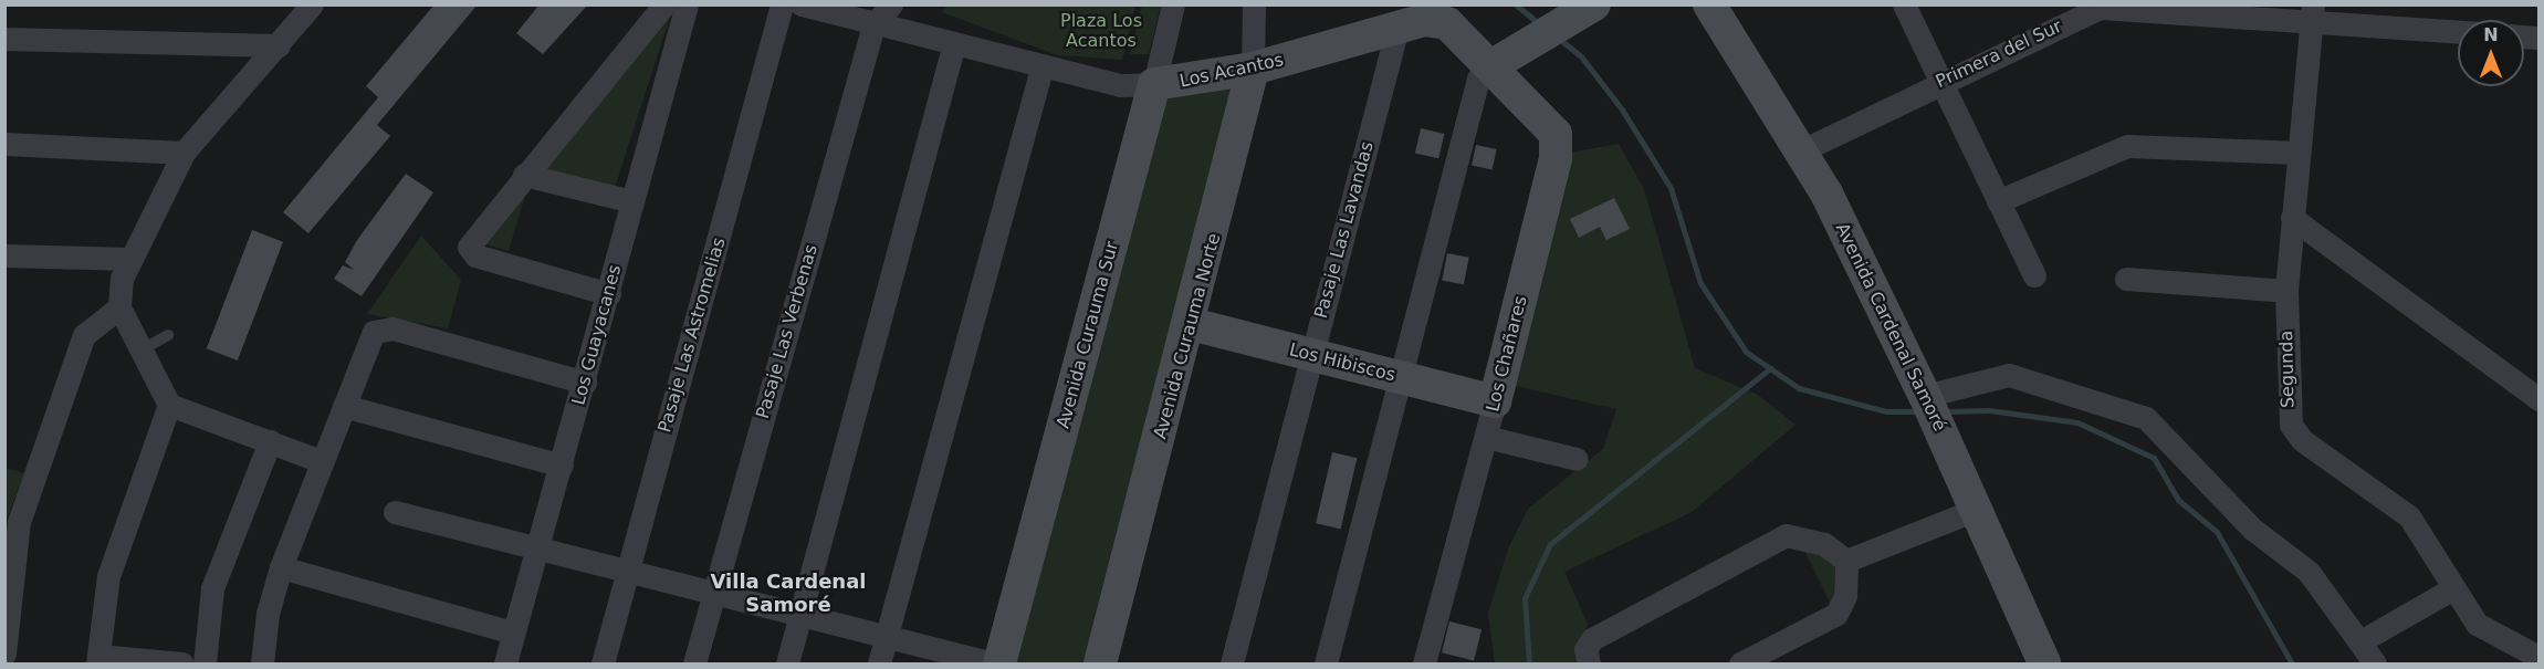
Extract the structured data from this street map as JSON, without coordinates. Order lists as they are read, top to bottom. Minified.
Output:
{"streets":{"street":["Primera del Sur","Los Acantos","Pasaje Las Lavandas","Avenida Cardenal Samoré","Pasaje Las Verbenas","Los Guayacanes","Pasaje Las Astromelias","Avenida Curauma Sur","Avenida Curauma Norte","Los Chañares","Los Hibiscos","Segunda"]},"crossings":[["Primera del Sur","Avenida Cardenal Samoré"],["Primera del Sur","Segunda"],["Los Acantos","Pasaje Las Lavandas"],["Los Acantos","Pasaje Las Verbenas"],["Los Acantos","Avenida Curauma Sur"],["Los Acantos","Avenida Curauma Norte"],["Los Acantos","Los Chañares"],["Pasaje Las Lavandas","Los Hibiscos"],["Avenida Curauma Norte","Los Hibiscos"],["Los Chañares","Los Hibiscos"]],"districts":["Villa Cardenal Samoré"],"parks":["Plaza Los Acantos"],"north":"top"}
